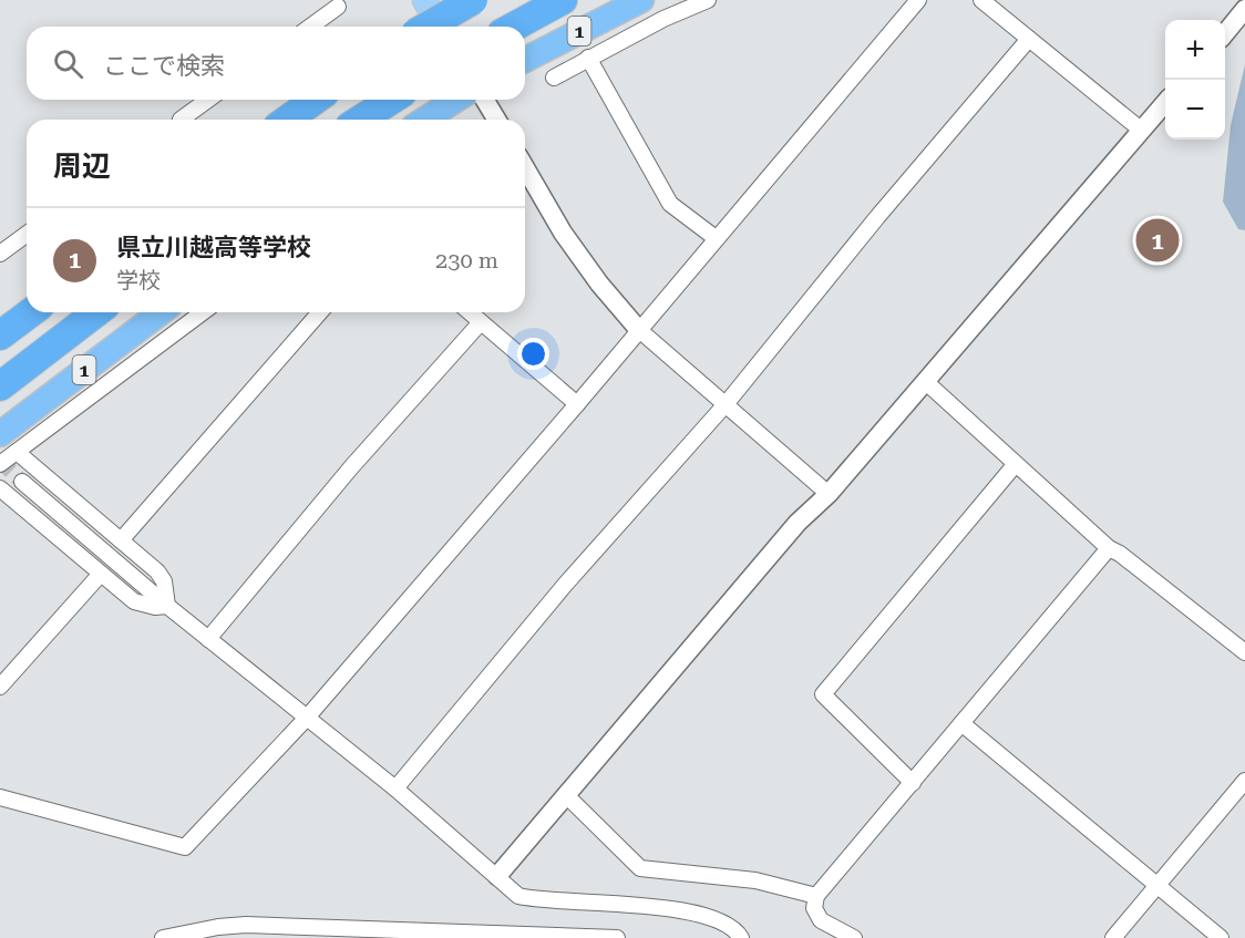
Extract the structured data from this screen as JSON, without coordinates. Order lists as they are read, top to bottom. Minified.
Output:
{"streets":{"highway":["1"]},"page":{"map_buttons":["+","−"],"search":"ここで検索","heading":"周辺","list":[{"mark":"1","name":"県立川越高等学校","note":"学校","value":"230 m"}],"pins":"1"}}
